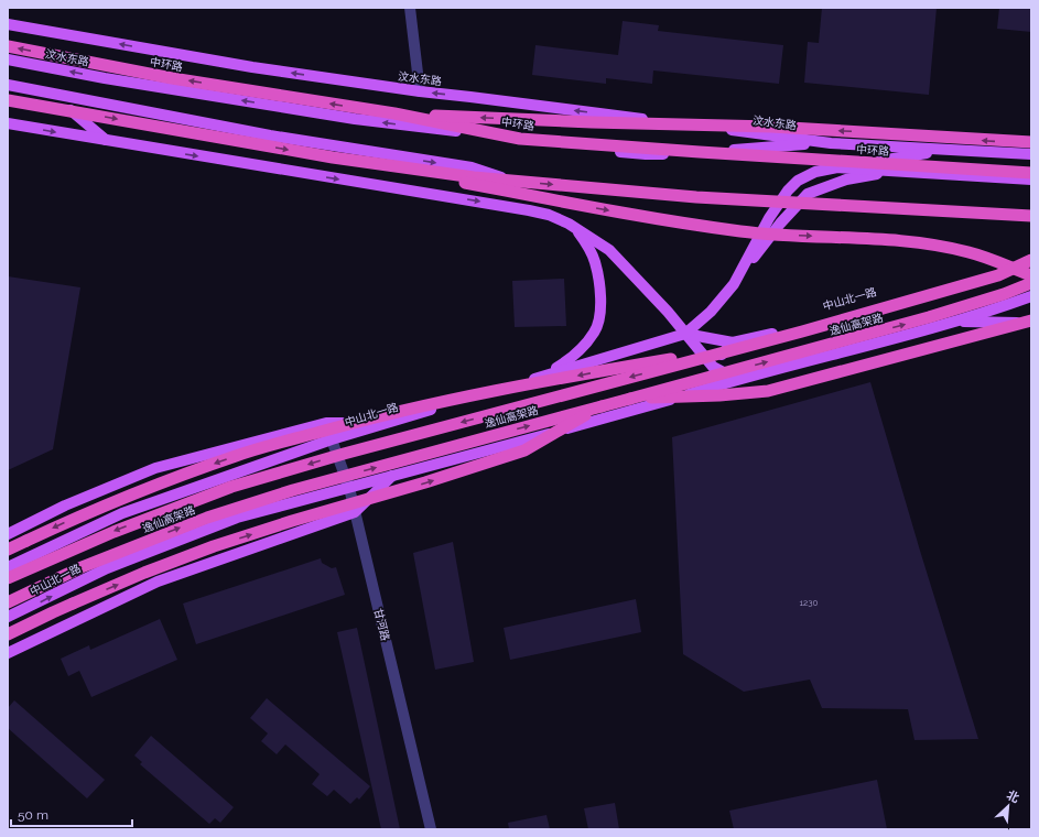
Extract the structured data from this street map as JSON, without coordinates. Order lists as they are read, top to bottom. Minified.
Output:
{"streets":{"highway":["中环路","逸仙高架路"],"main road":["汶水东路","中山北一路"],"street":["甘河路"]},"crossings":[["中山北一路","逸仙高架路"],["中山北一路","甘河路"]],"house_numbers":["1230"],"scale_bar":"50 m","north":"top right"}
